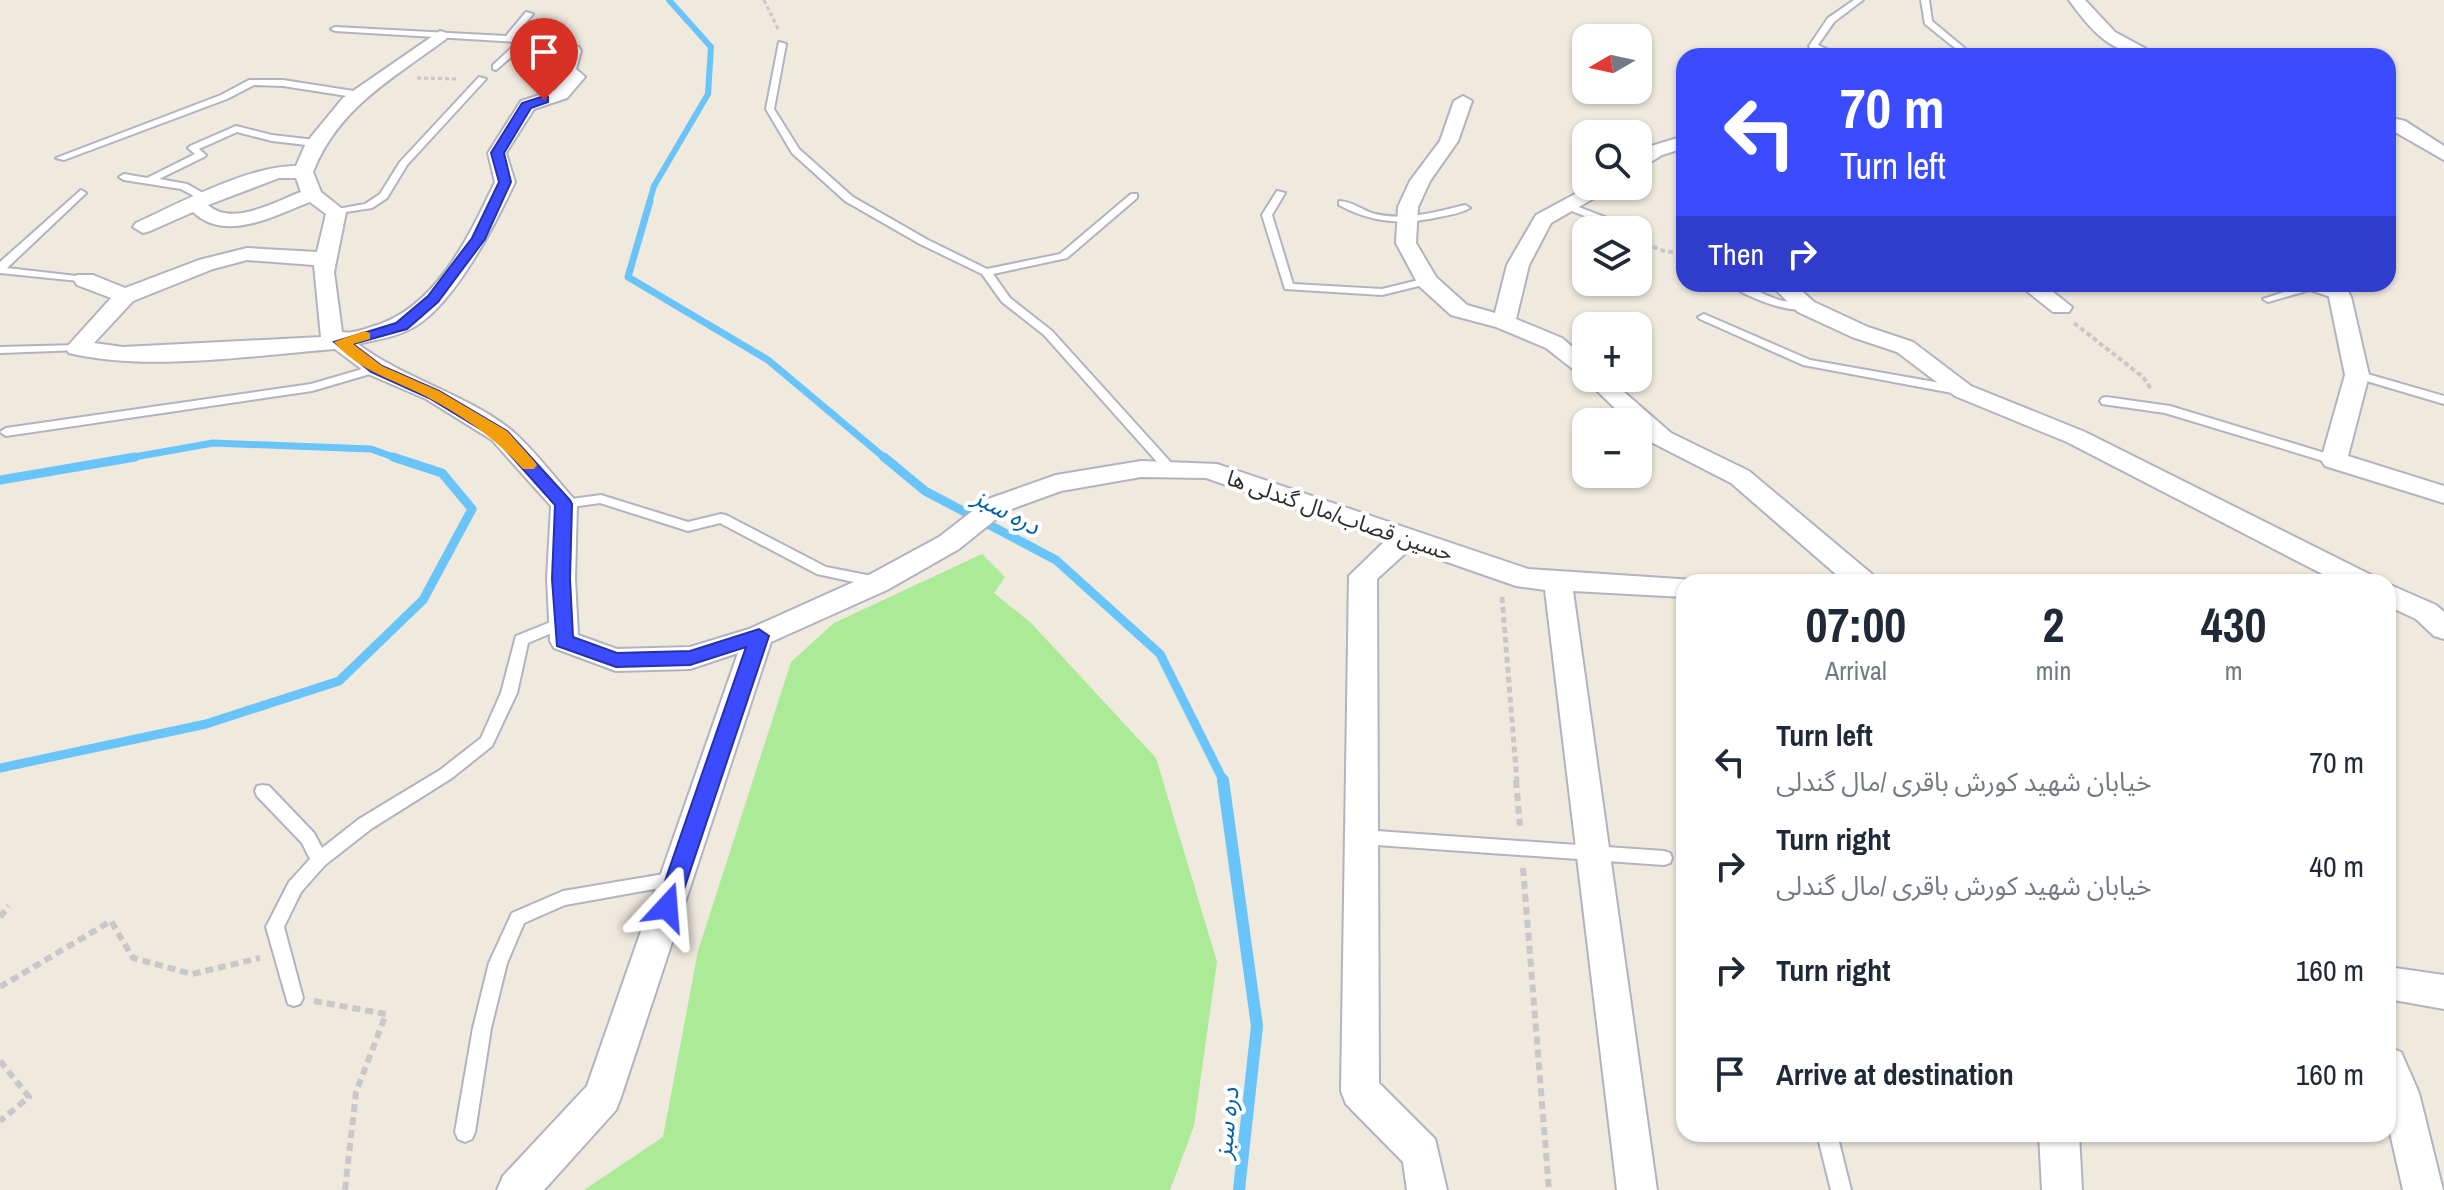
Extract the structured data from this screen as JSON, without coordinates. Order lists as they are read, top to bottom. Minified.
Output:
{"streets":{"street":["حسین قصاب/مال گندلی ها"]},"water":["دره سبز"],"north":"left","page":{"map_buttons":["+","−"],"turn":["70 m","Turn left"],"then":"Then","eta":["07:00","Arrival","2","min","430","m"],"list":[{"name":"Turn left","note":"خیابان شهید کورش باقری /مال گندلی","value":"70 m"},{"name":"Turn right","note":"خیابان شهید کورش باقری /مال گندلی","value":"40 m"},{"name":"Turn right","value":"160 m"},{"name":"Arrive at destination","value":"160 m"}]}}
